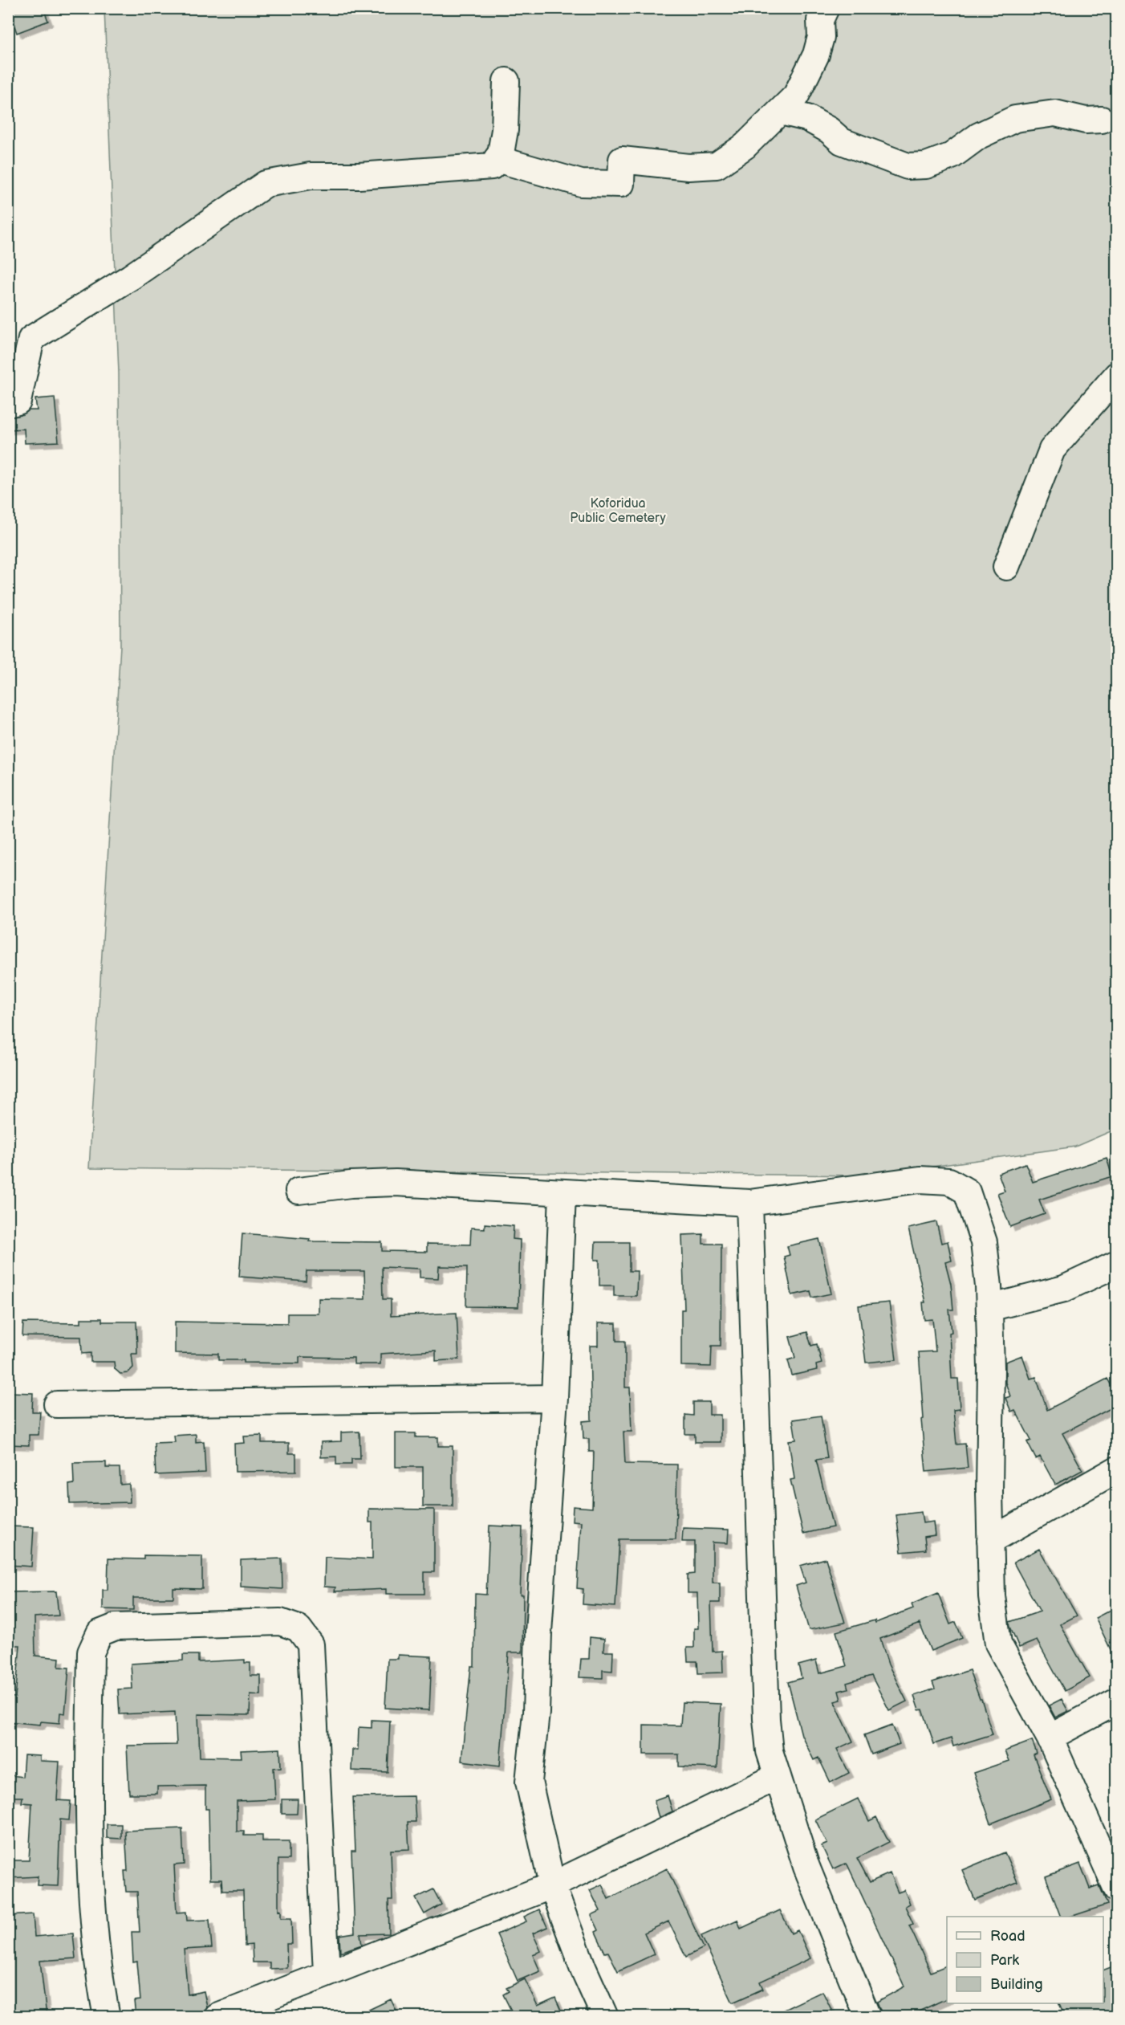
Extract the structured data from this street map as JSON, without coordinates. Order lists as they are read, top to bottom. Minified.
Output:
{"parks":["Koforidua Public Cemetery"],"legend":["Road","Park","Building"]}
